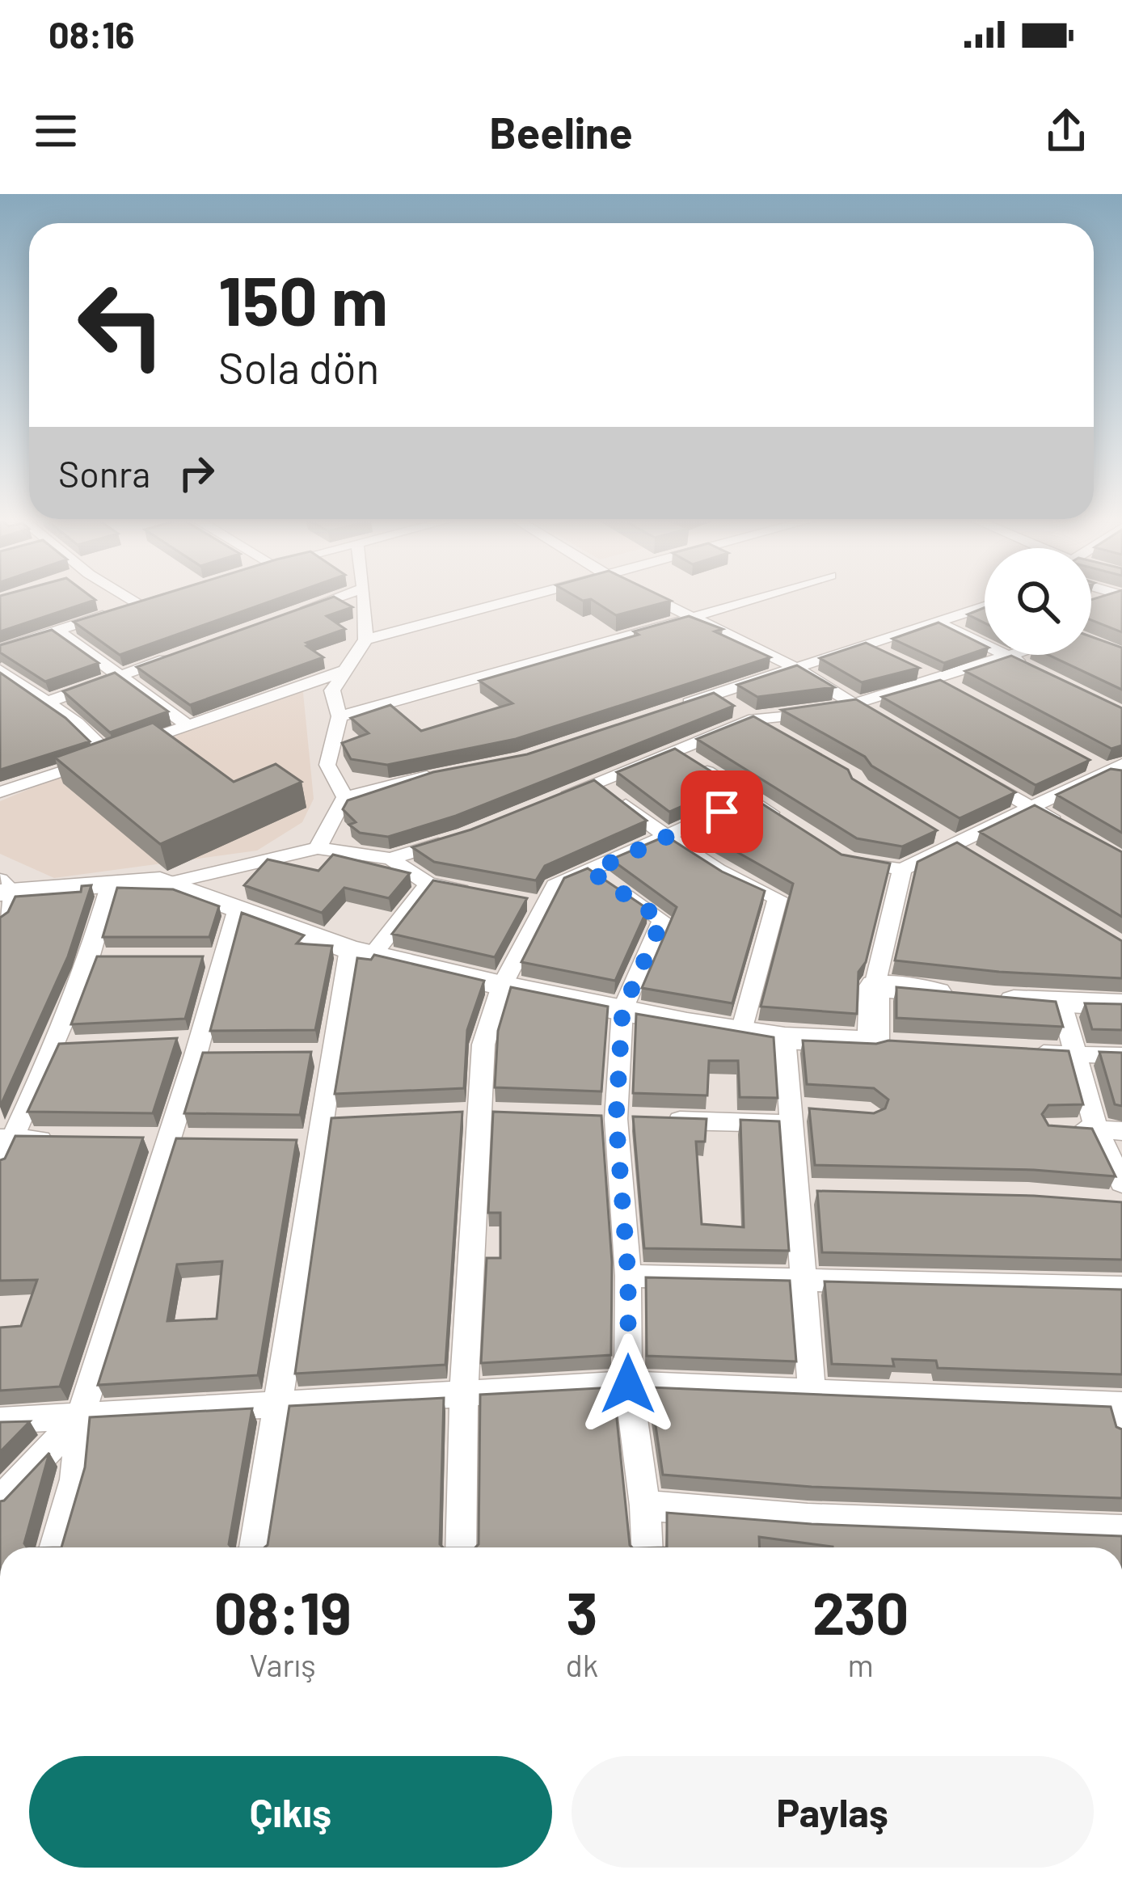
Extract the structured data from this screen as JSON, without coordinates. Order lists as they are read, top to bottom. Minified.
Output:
{"page":{"status":"08:16","header":"Beeline","turn":["150 m","Sola dön"],"then":"Sonra","eta":["08:19","Varış","3","dk","230","m"],"buttons":["Çıkış","Paylaş"]}}
